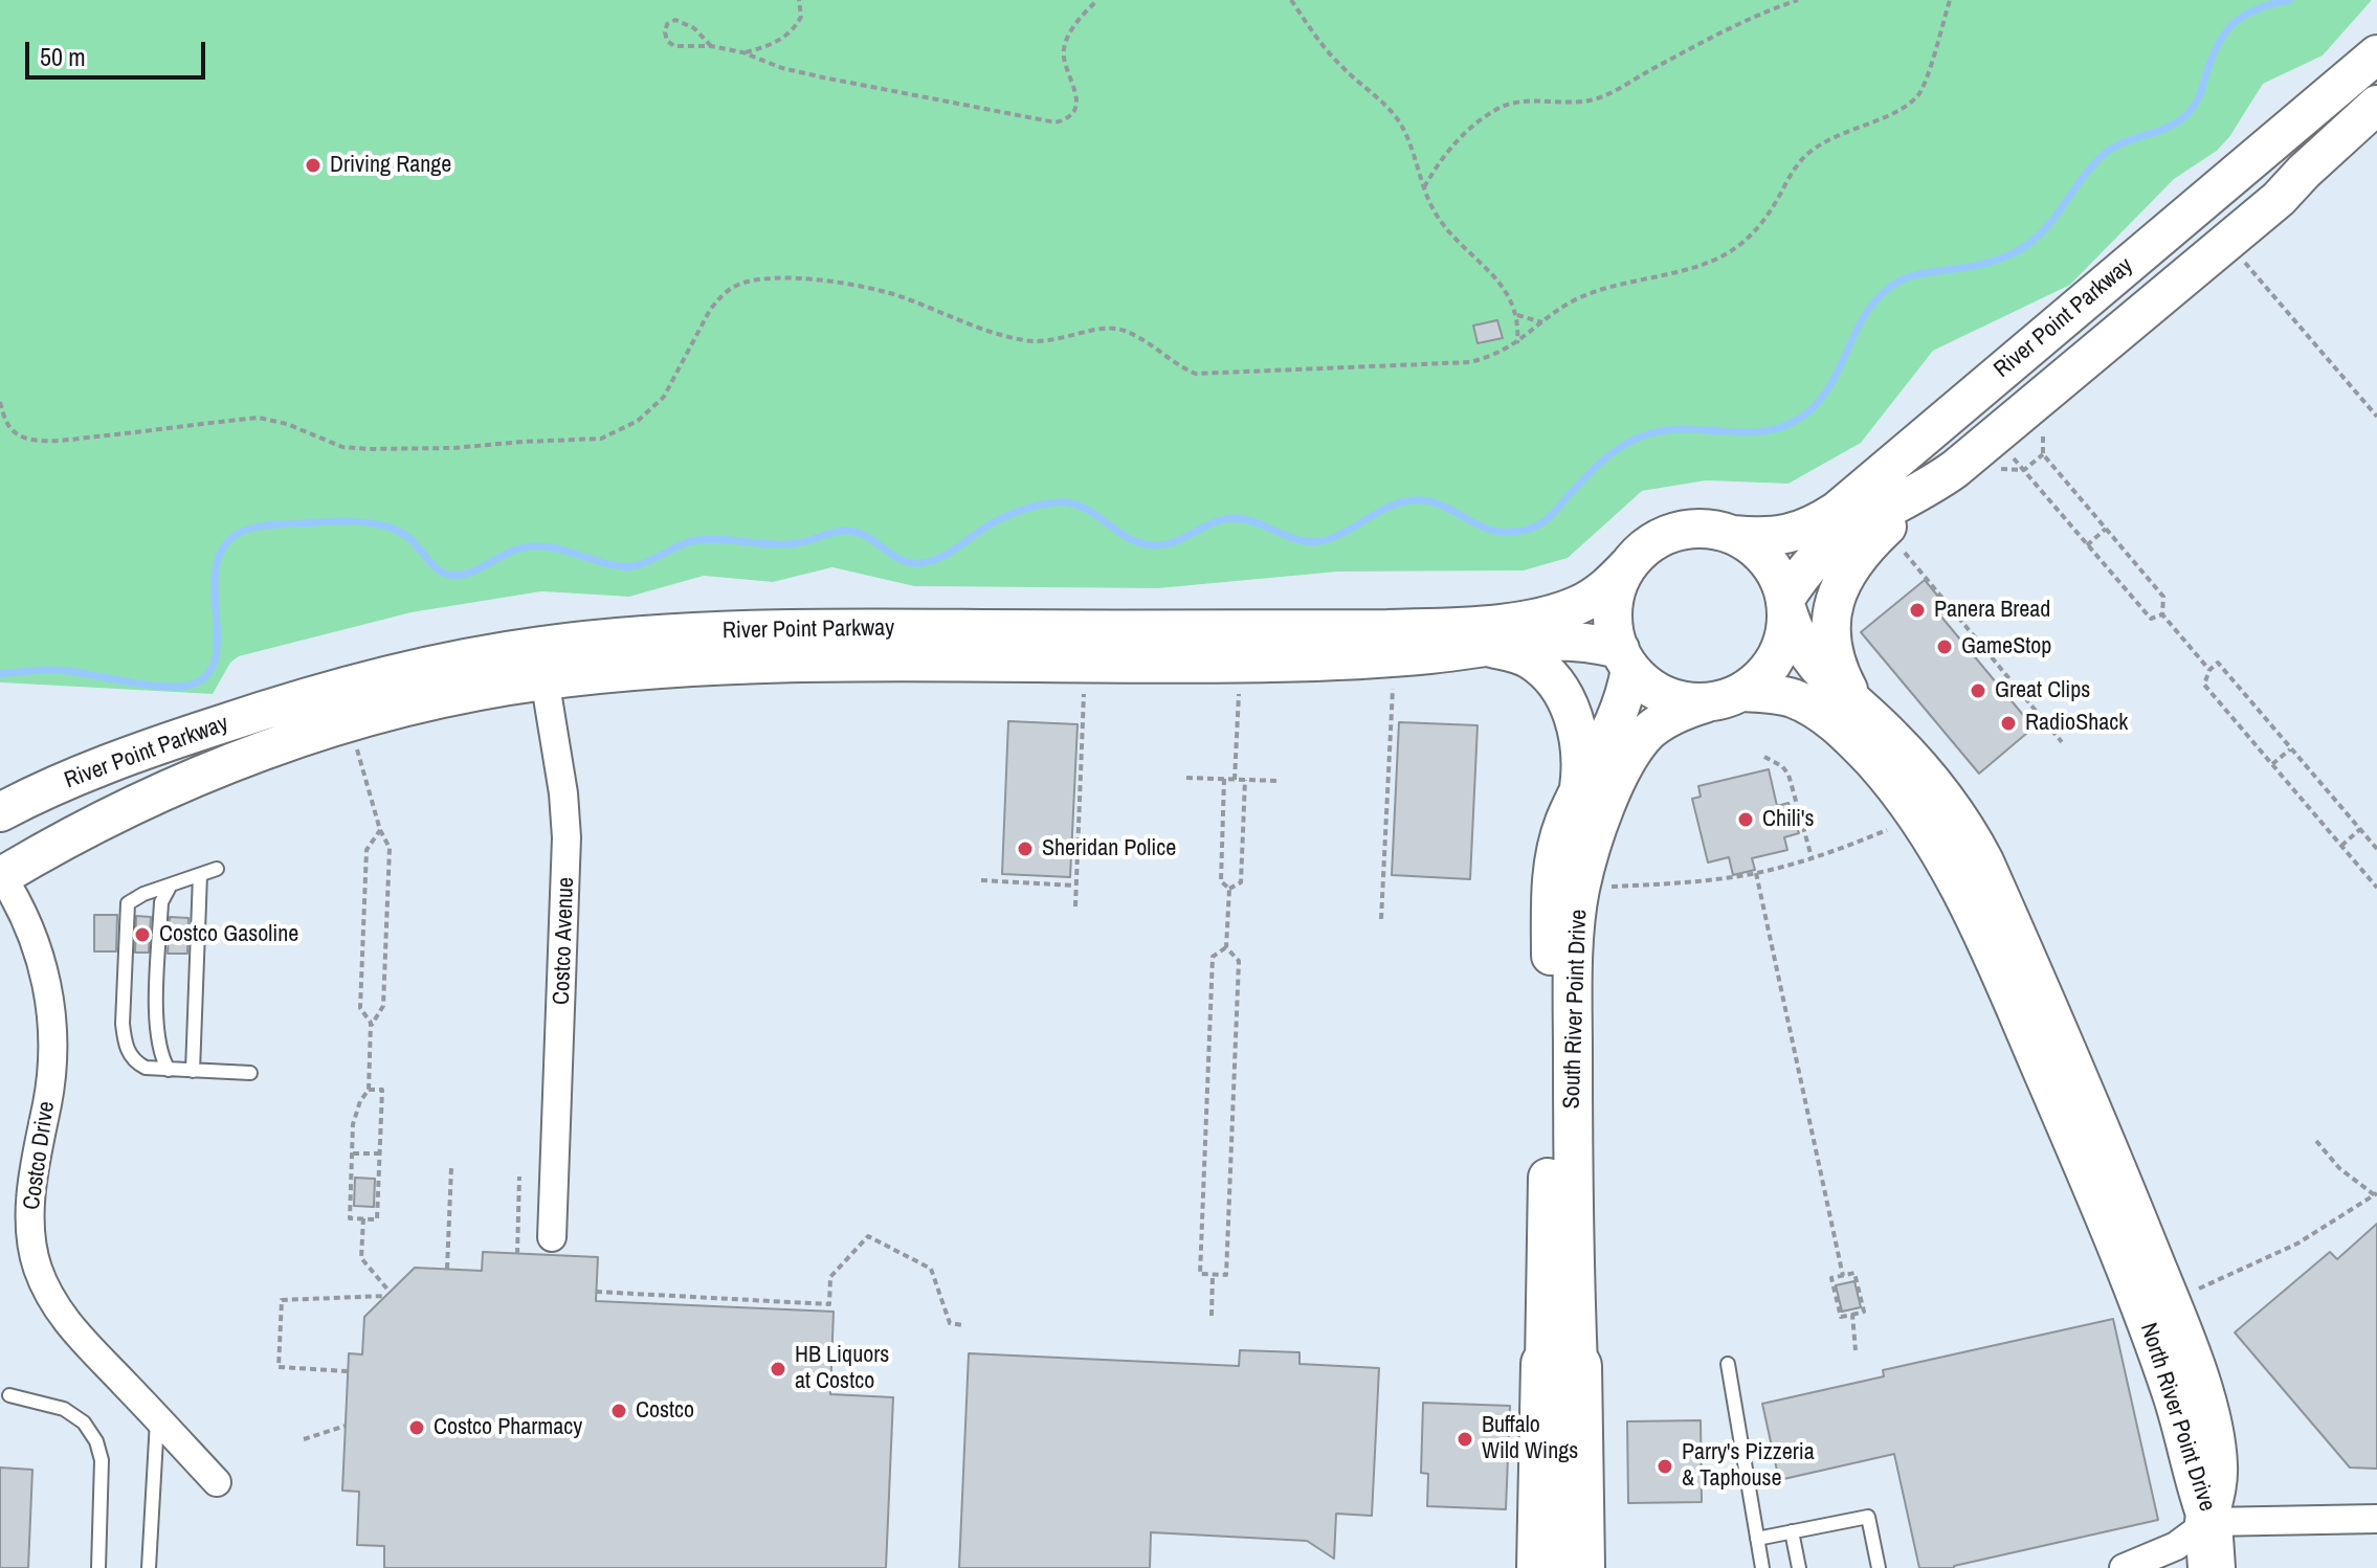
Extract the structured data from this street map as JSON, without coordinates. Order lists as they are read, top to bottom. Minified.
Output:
{"streets":{"street":["River Point Parkway","Costco Avenue","South River Point Drive","Costco Drive","North River Point Drive"]},"crossings":[["River Point Parkway","Costco Avenue"],["River Point Parkway","South River Point Drive"],["River Point Parkway","Costco Drive"],["River Point Parkway","North River Point Drive"],["South River Point Drive","North River Point Drive"]],"places":["Driving Range","Panera Bread","GameStop","Great Clips","RadioShack","Chili's","Sheridan Police","Costco Gasoline","HB Liquors at Costco","Costco","Costco Pharmacy","Buffalo Wild Wings","Parry's Pizzeria & Taphouse"],"scale_bar":"50 m"}
